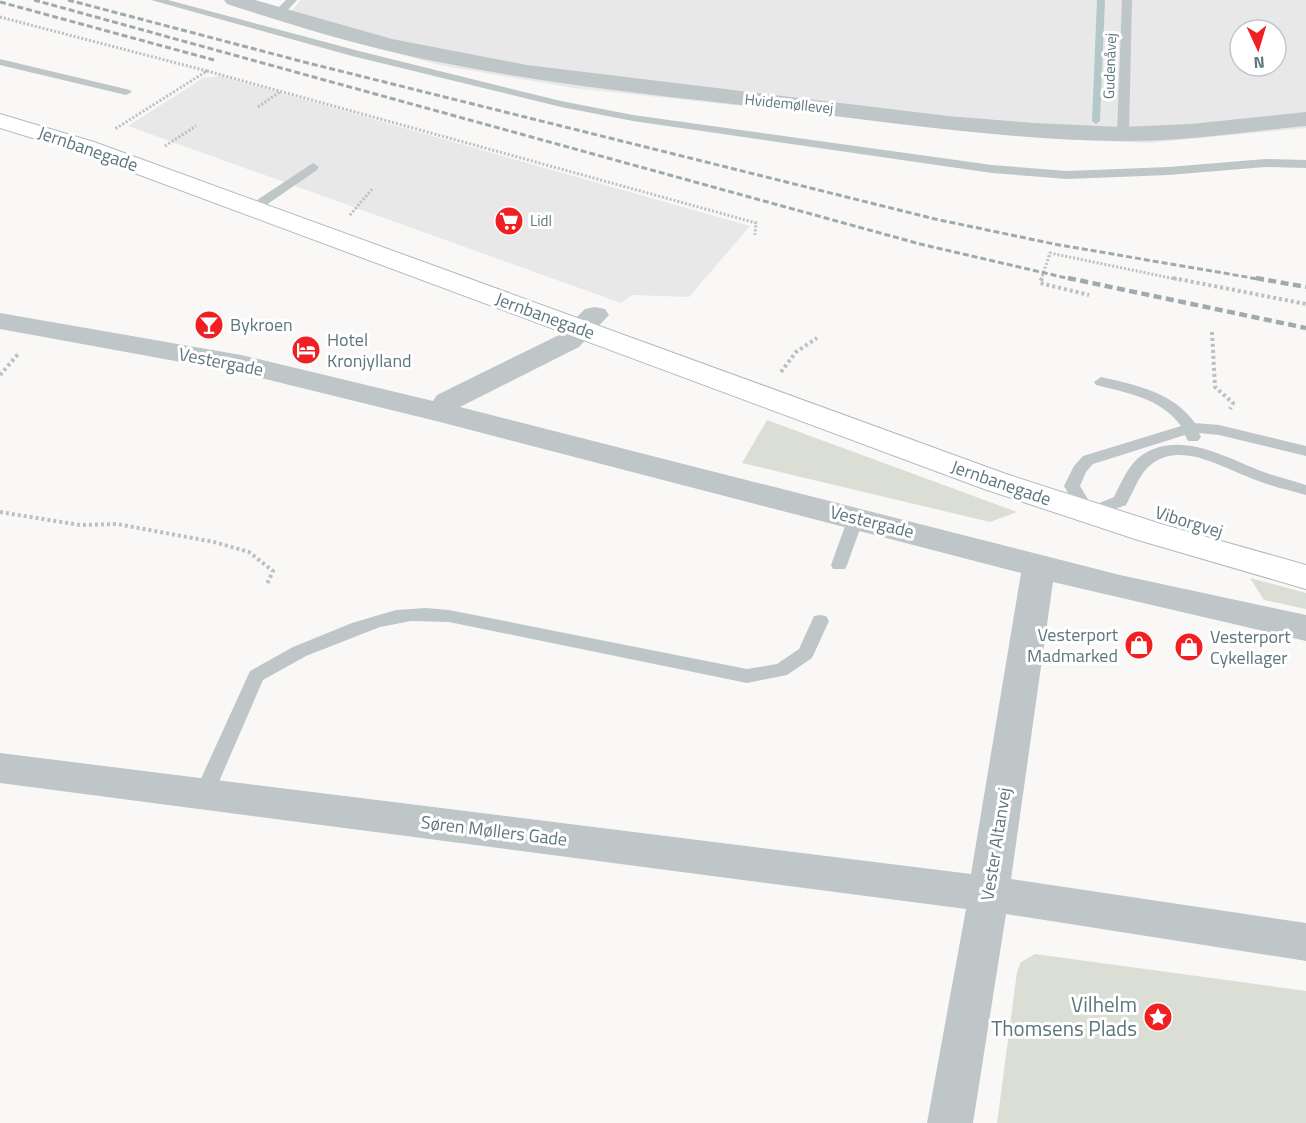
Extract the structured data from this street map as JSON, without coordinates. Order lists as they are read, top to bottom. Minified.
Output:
{"streets":{"main road":["Jernbanegade","Viborgvej"],"street":["Hvidemøllevej","Vestergade","Søren Møllers Gade","Vester Altanvej"],"lane":["Gudenåvej"]},"crossings":[["Gudenåvej","Hvidemøllevej"],["Jernbanegade","Viborgvej"],["Vestergade","Vester Altanvej"],["Søren Møllers Gade","Vester Altanvej"]],"places":{"supermarket":["Lidl"],"bar":["Bykroen"],"hotel":["Hotel Kronjylland"],"shop":["Vesterport Madmarked","Vesterport Cykellager"],"place":["Vilhelm Thomsens Plads"]},"north":"bottom"}
